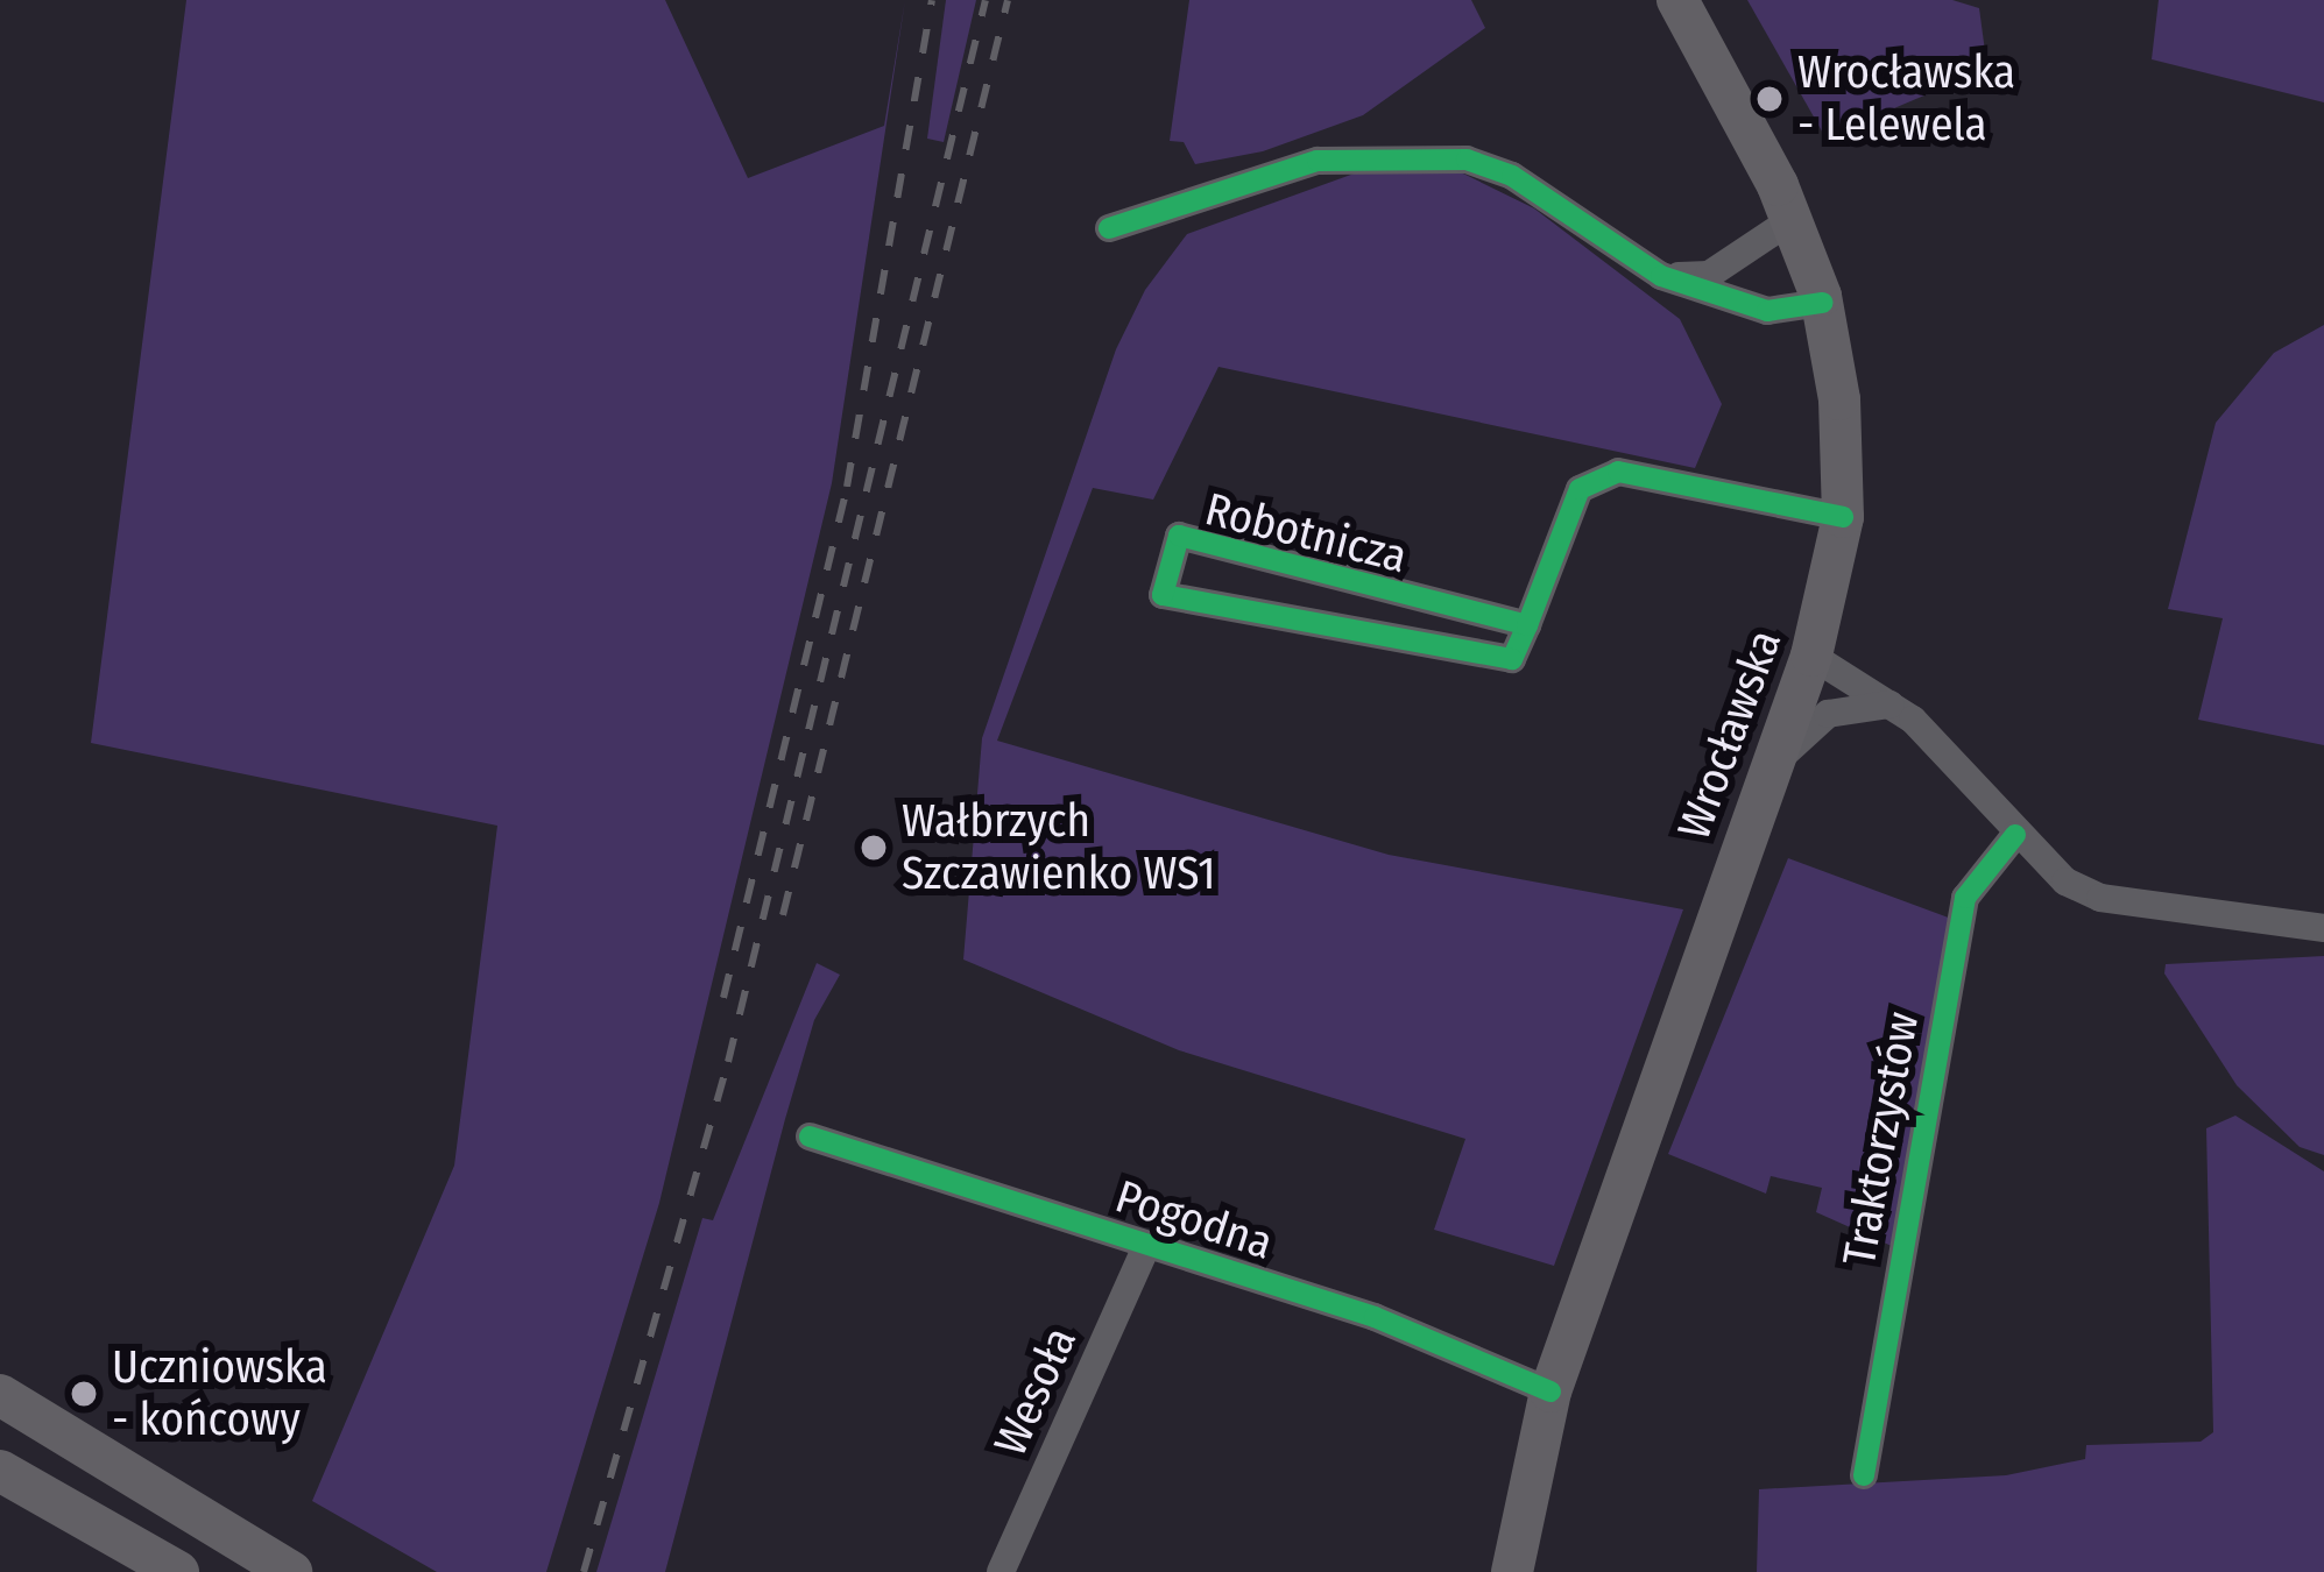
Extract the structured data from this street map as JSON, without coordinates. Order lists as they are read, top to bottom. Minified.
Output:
{"streets":{"main road":["Wrocławska"],"street":["Robotnicza","Traktorzystów","Pogodna","Wesoła"]},"crossings":[["Wrocławska","Pogodna"],["Pogodna","Wesoła"]],"places":["Wrocławska - Lelewela","Wałbrzych Szczawienko WS1","Uczniowska - końcowy"]}
